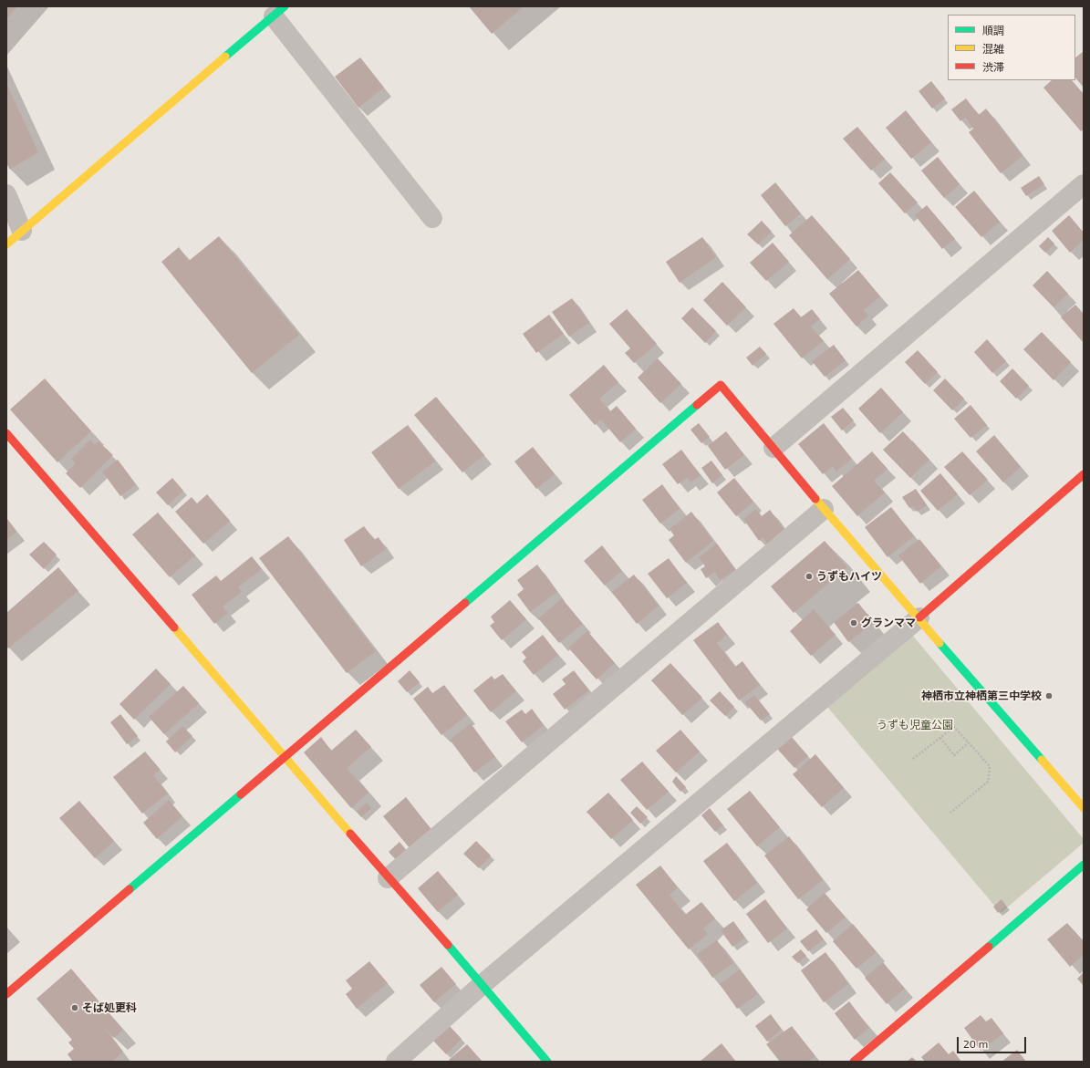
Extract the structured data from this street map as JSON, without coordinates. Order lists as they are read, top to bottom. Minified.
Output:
{"parks":["うずも児童公園"],"places":["うずもハイツ","グランママ","神栖市立神栖第三中学校","そば処更科"],"legend":["順調","混雑","渋滞"],"scale_bar":"20 m"}
